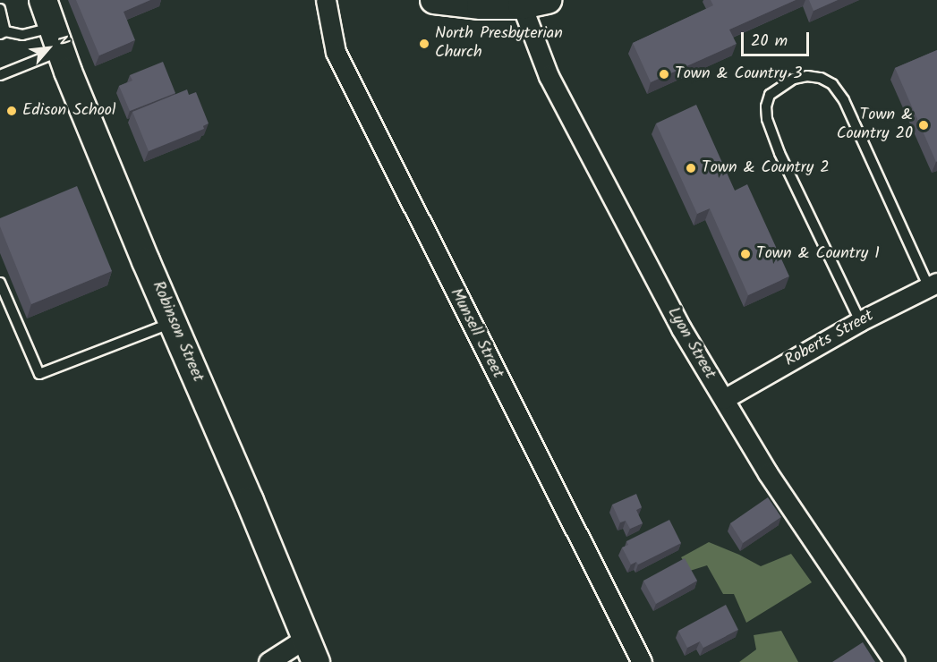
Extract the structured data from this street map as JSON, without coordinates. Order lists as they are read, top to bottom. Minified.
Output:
{"streets":{"street":["Robinson Street","Munsell Street","Roberts Street","Lyon Street"]},"crossings":[["Roberts Street","Lyon Street"]],"places":["North Presbyterian Church","Town & Country 3","Edison School","Town & Country 20","Town & Country 2","Town & Country 1"],"scale_bar":"20 m","north":"top right"}
